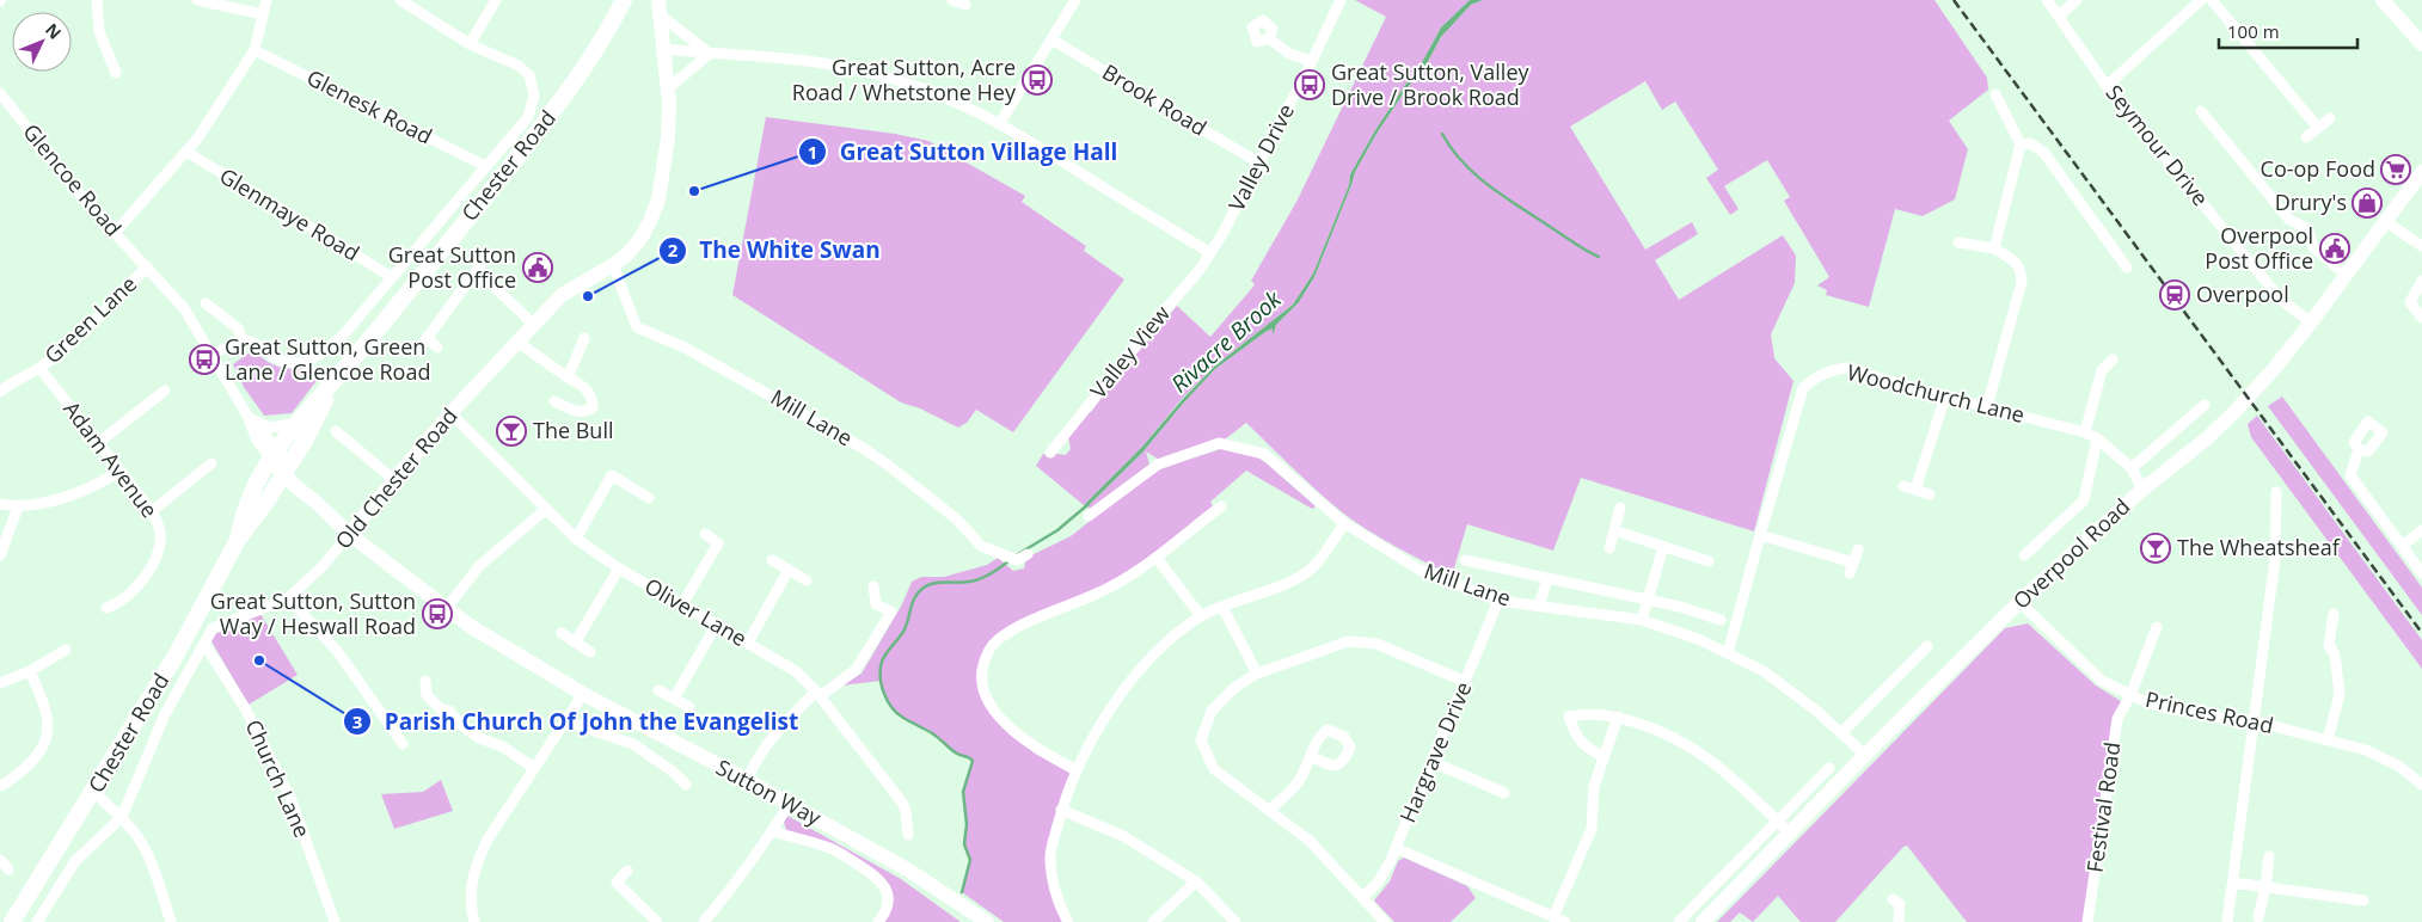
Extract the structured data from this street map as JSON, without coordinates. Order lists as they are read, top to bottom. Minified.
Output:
{"streets":{"main road":["Chester Road","Old Chester Road","Overpool Road","Sutton Way"],"street":["Brook Road","Glenesk Road","Seymour Drive","Valley Drive","Glencoe Road","Glenmaye Road","Green Lane","Valley View","Woodchurch Lane","Mill Lane","Adam Avenue","Oliver Lane","Princes Road","Hargrave Drive","Church Lane","Festival Road"]},"crossings":[["Brook Road","Valley Drive"],["Seymour Drive","Overpool Road"],["Valley Drive","Valley View"],["Chester Road","Green Lane"],["Chester Road","Sutton Way"],["Glencoe Road","Green Lane"],["Green Lane","Adam Avenue"],["Green Lane","Sutton Way"],["Woodchurch Lane","Mill Lane"],["Woodchurch Lane","Overpool Road"],["Mill Lane","Old Chester Road"],["Mill Lane","Overpool Road"],["Mill Lane","Hargrave Drive"],["Old Chester Road","Oliver Lane"],["Old Chester Road","Church Lane"],["Old Chester Road","Sutton Way"],["Overpool Road","Princes Road"],["Princes Road","Festival Road"]],"water":["Rivacre Brook"],"places":{"bus stop":["Great Sutton, Acre Road / Whetstone Hey","Great Sutton, Valley Drive / Brook Road","Great Sutton, Green Lane / Glencoe Road","Great Sutton, Sutton Way / Heswall Road"],"supermarket":["Co-op Food"],"other":["Great Sutton Village Hall","The White Swan","Parish Church Of John the Evangelist"],"shop":["Drury's"],"public building":["Overpool Post Office","Great Sutton Post Office"],"station":["Overpool"],"bar":["The Bull","The Wheatsheaf"]},"scale_bar":"100 m","north":"top right"}
